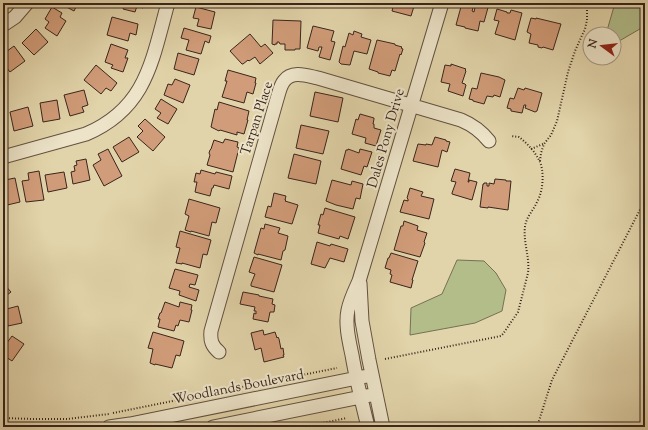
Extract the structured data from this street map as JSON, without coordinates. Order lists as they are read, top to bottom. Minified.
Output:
{"streets":{"street":["Tarpan Place","Dales Pony Drive","Woodlands Boulevard"]},"crossings":[["Tarpan Place","Dales Pony Drive"],["Dales Pony Drive","Woodlands Boulevard"]],"north":"left"}
